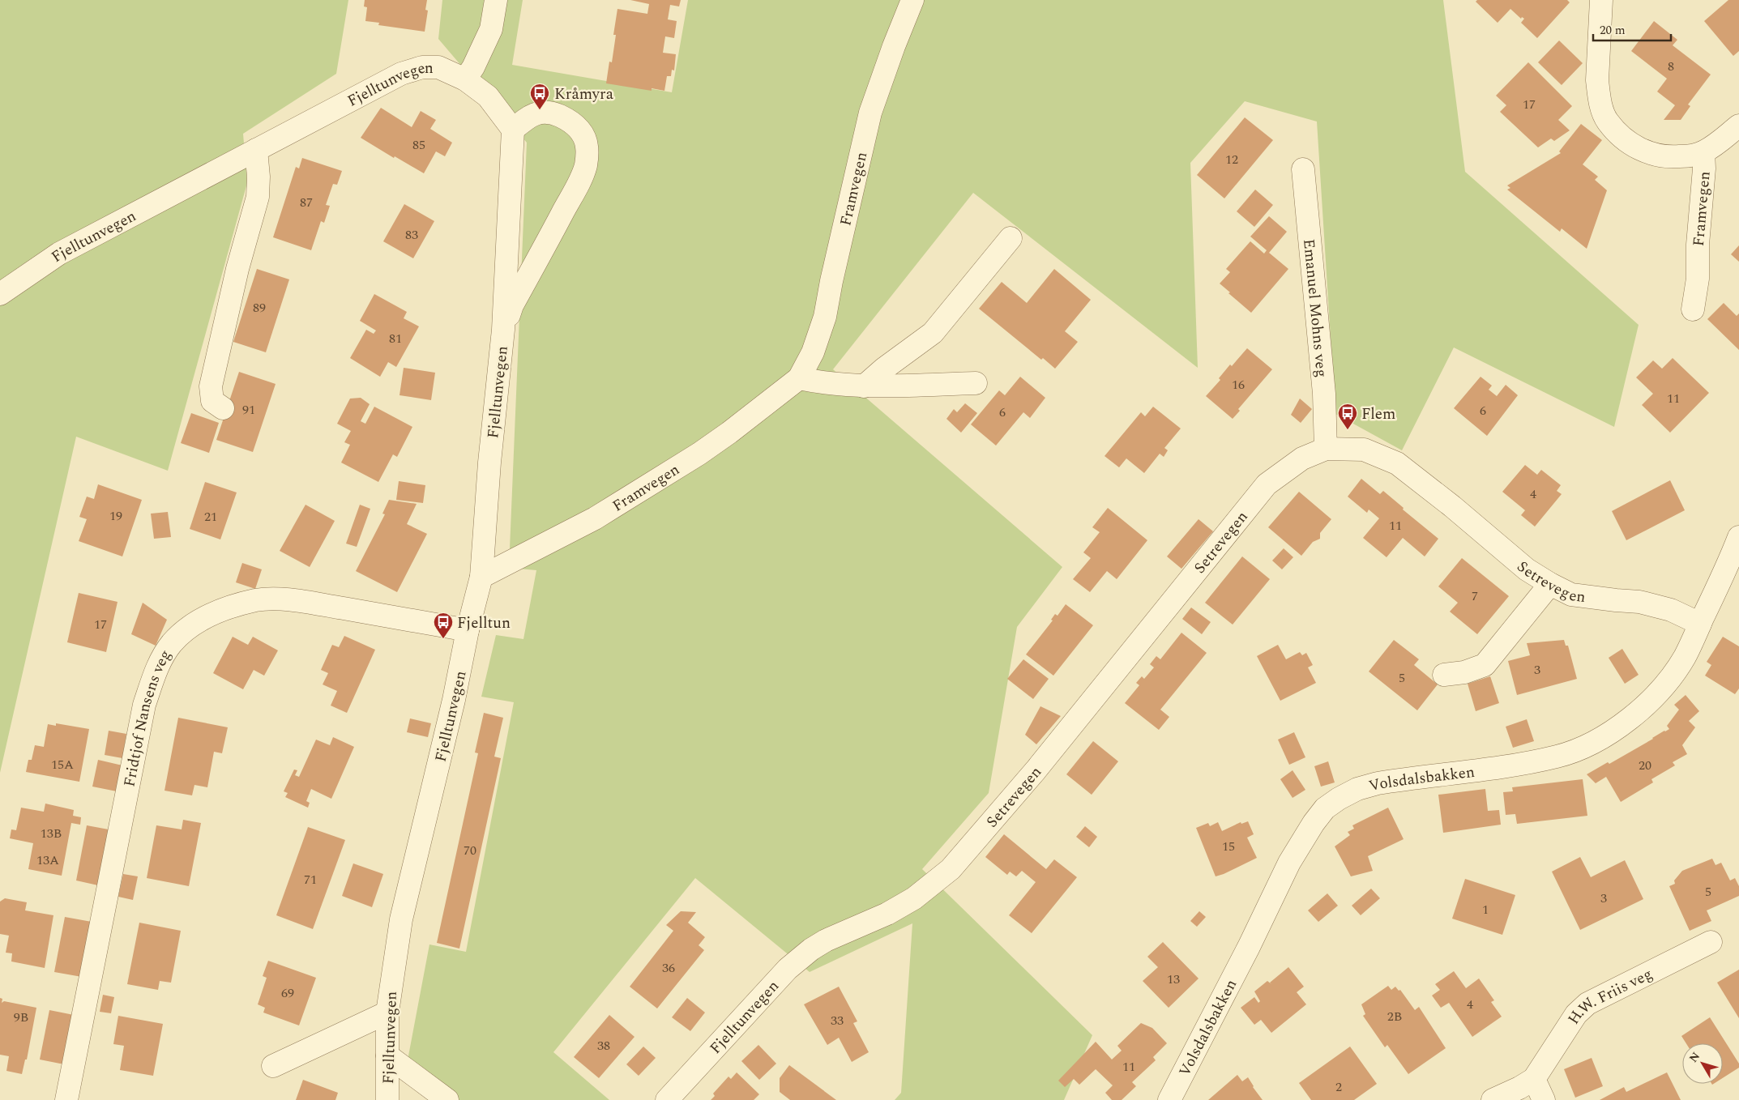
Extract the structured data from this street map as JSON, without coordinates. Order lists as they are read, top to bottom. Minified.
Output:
{"streets":{"street":["Fjelltunvegen","Framvegen","Emanuel Mohns veg","Setrevegen","Fridtjof Nansens veg","Volsdalsbakken","H.W. Friis veg"]},"crossings":[["Fjelltunvegen","Framvegen"],["Fjelltunvegen","Setrevegen"],["Fjelltunvegen","Fridtjof Nansens veg"],["Emanuel Mohns veg","Setrevegen"],["Setrevegen","Volsdalsbakken"]],"places":{"bus stop":["Kråmyra","Flem","Fjelltun"]},"house_numbers":["8","17","85","12","87","83","89","81","16","11","91","6","6","4","19","21","11","7","17","3","5","15A","20","13B","15","70","13A","71","5","3","1","36","13","69","4","2B","9B","33","38","11","2"],"scale_bar":"20 m","north":"top left"}
